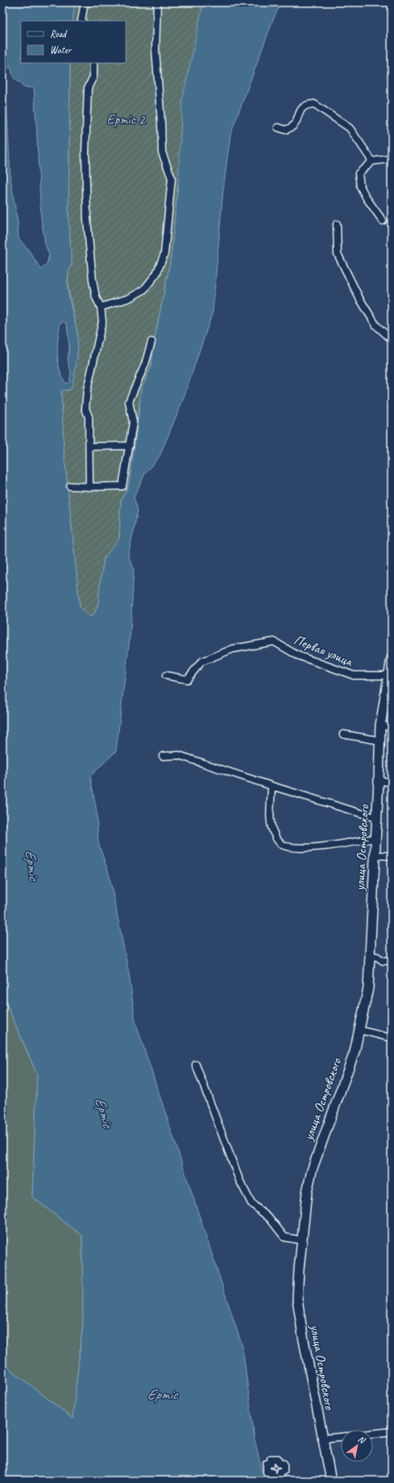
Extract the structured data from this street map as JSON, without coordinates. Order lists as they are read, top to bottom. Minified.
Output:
{"streets":{"main road":["улица Островского"],"street":["Первая улица"]},"crossings":[["Первая улица","улица Островского"]],"water":["Ертіс"],"parks":["Ертіс 2"],"legend":["Road","Water"],"north":"top right"}
